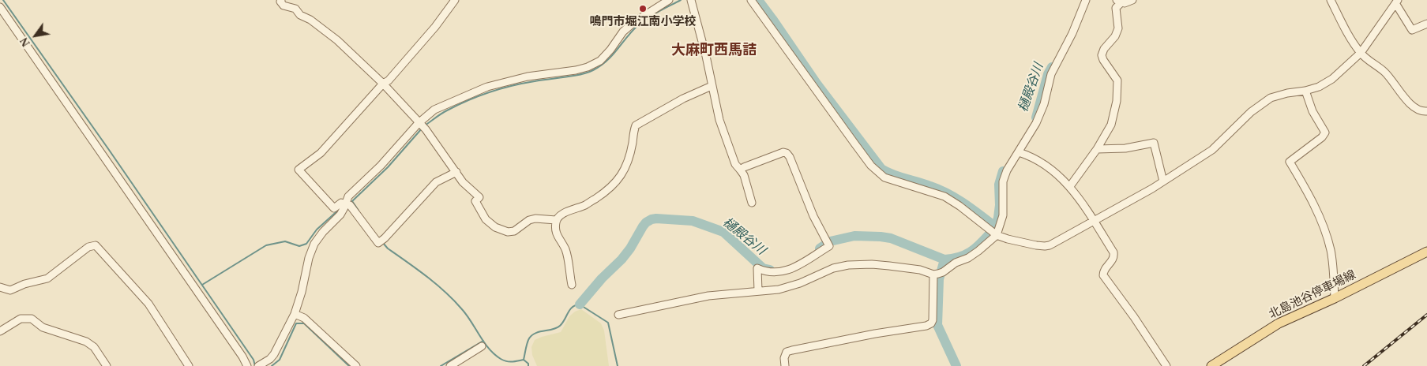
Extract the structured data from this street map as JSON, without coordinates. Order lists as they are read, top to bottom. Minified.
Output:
{"streets":{"main road":["北島池谷停車場線"]},"districts":["大麻町西馬詰"],"water":["樋殿谷川"],"places":["鳴門市堀江南小学校"],"north":"bottom left"}
